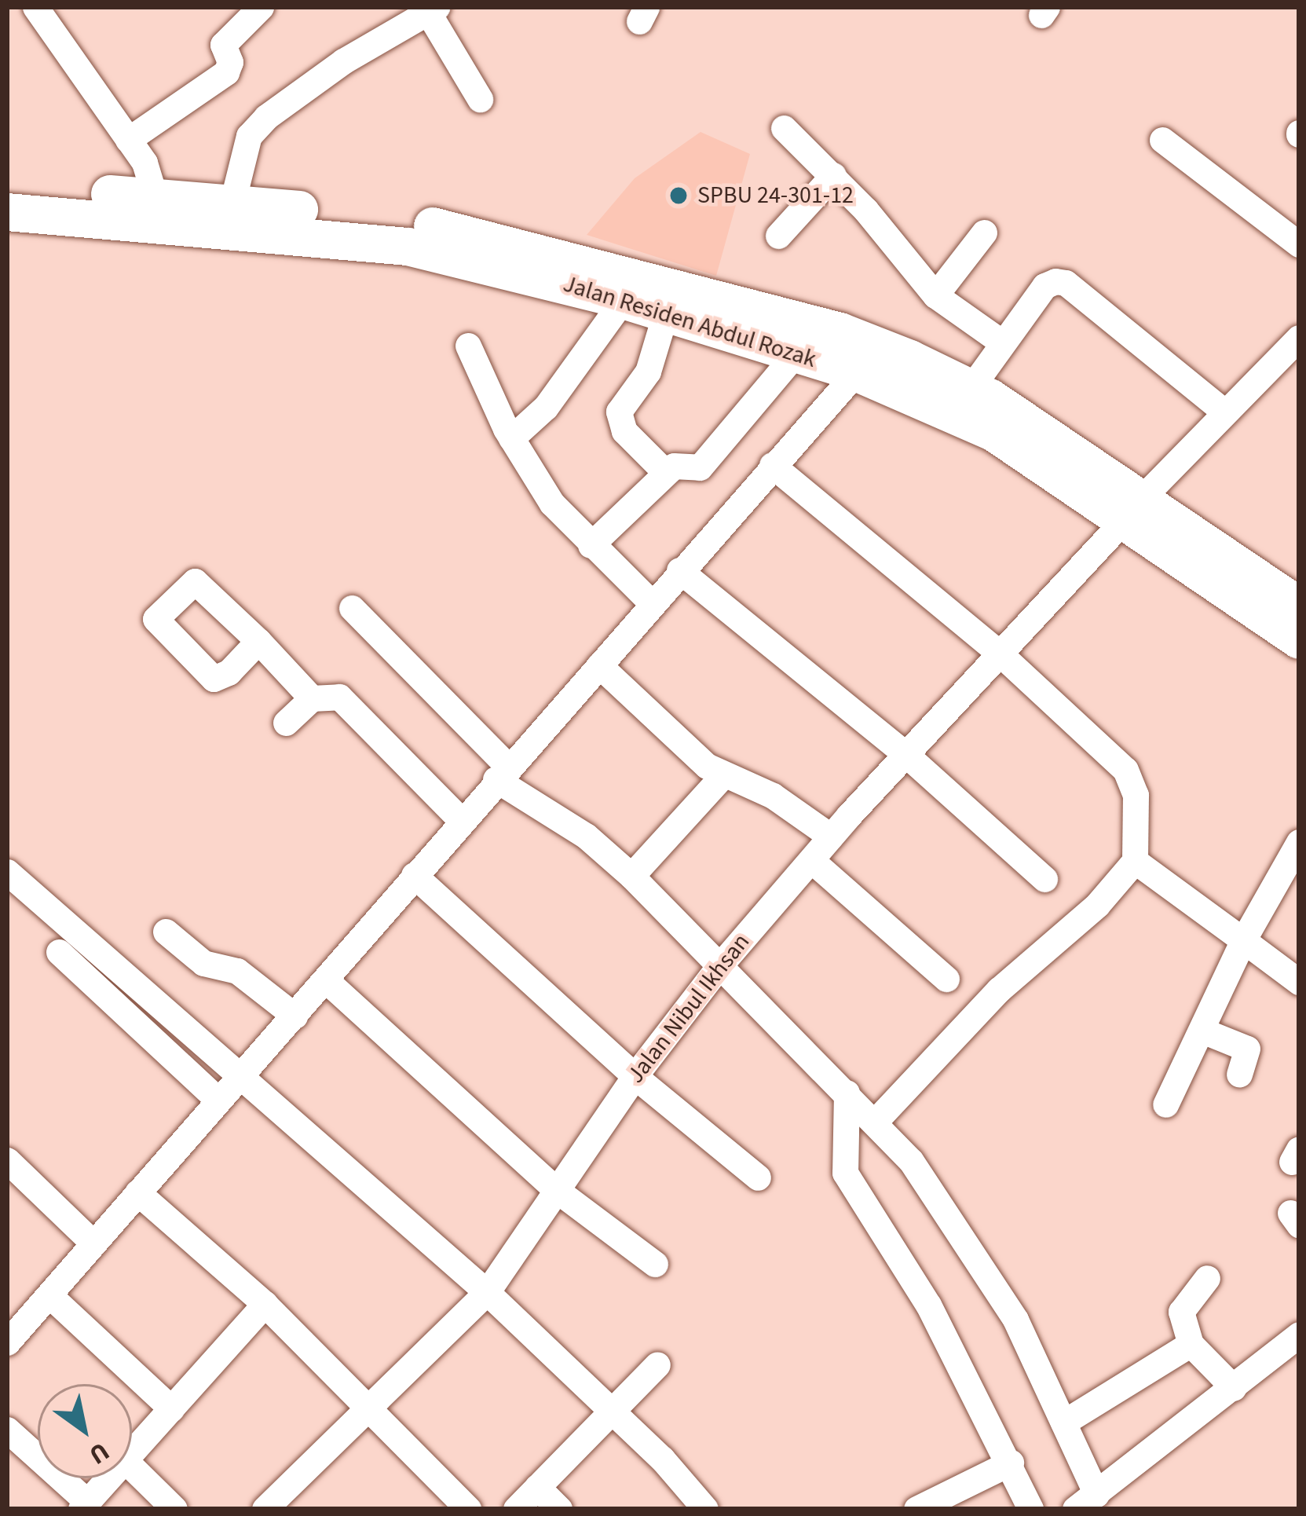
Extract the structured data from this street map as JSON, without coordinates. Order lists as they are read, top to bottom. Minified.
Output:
{"streets":{"highway":["Jalan Residen Abdul Rozak"],"street":["Jalan Nibul Ikhsan"]},"crossings":[["Jalan Residen Abdul Rozak","Jalan Nibul Ikhsan"]],"places":["SPBU 24-301-12"],"north":"bottom right"}
